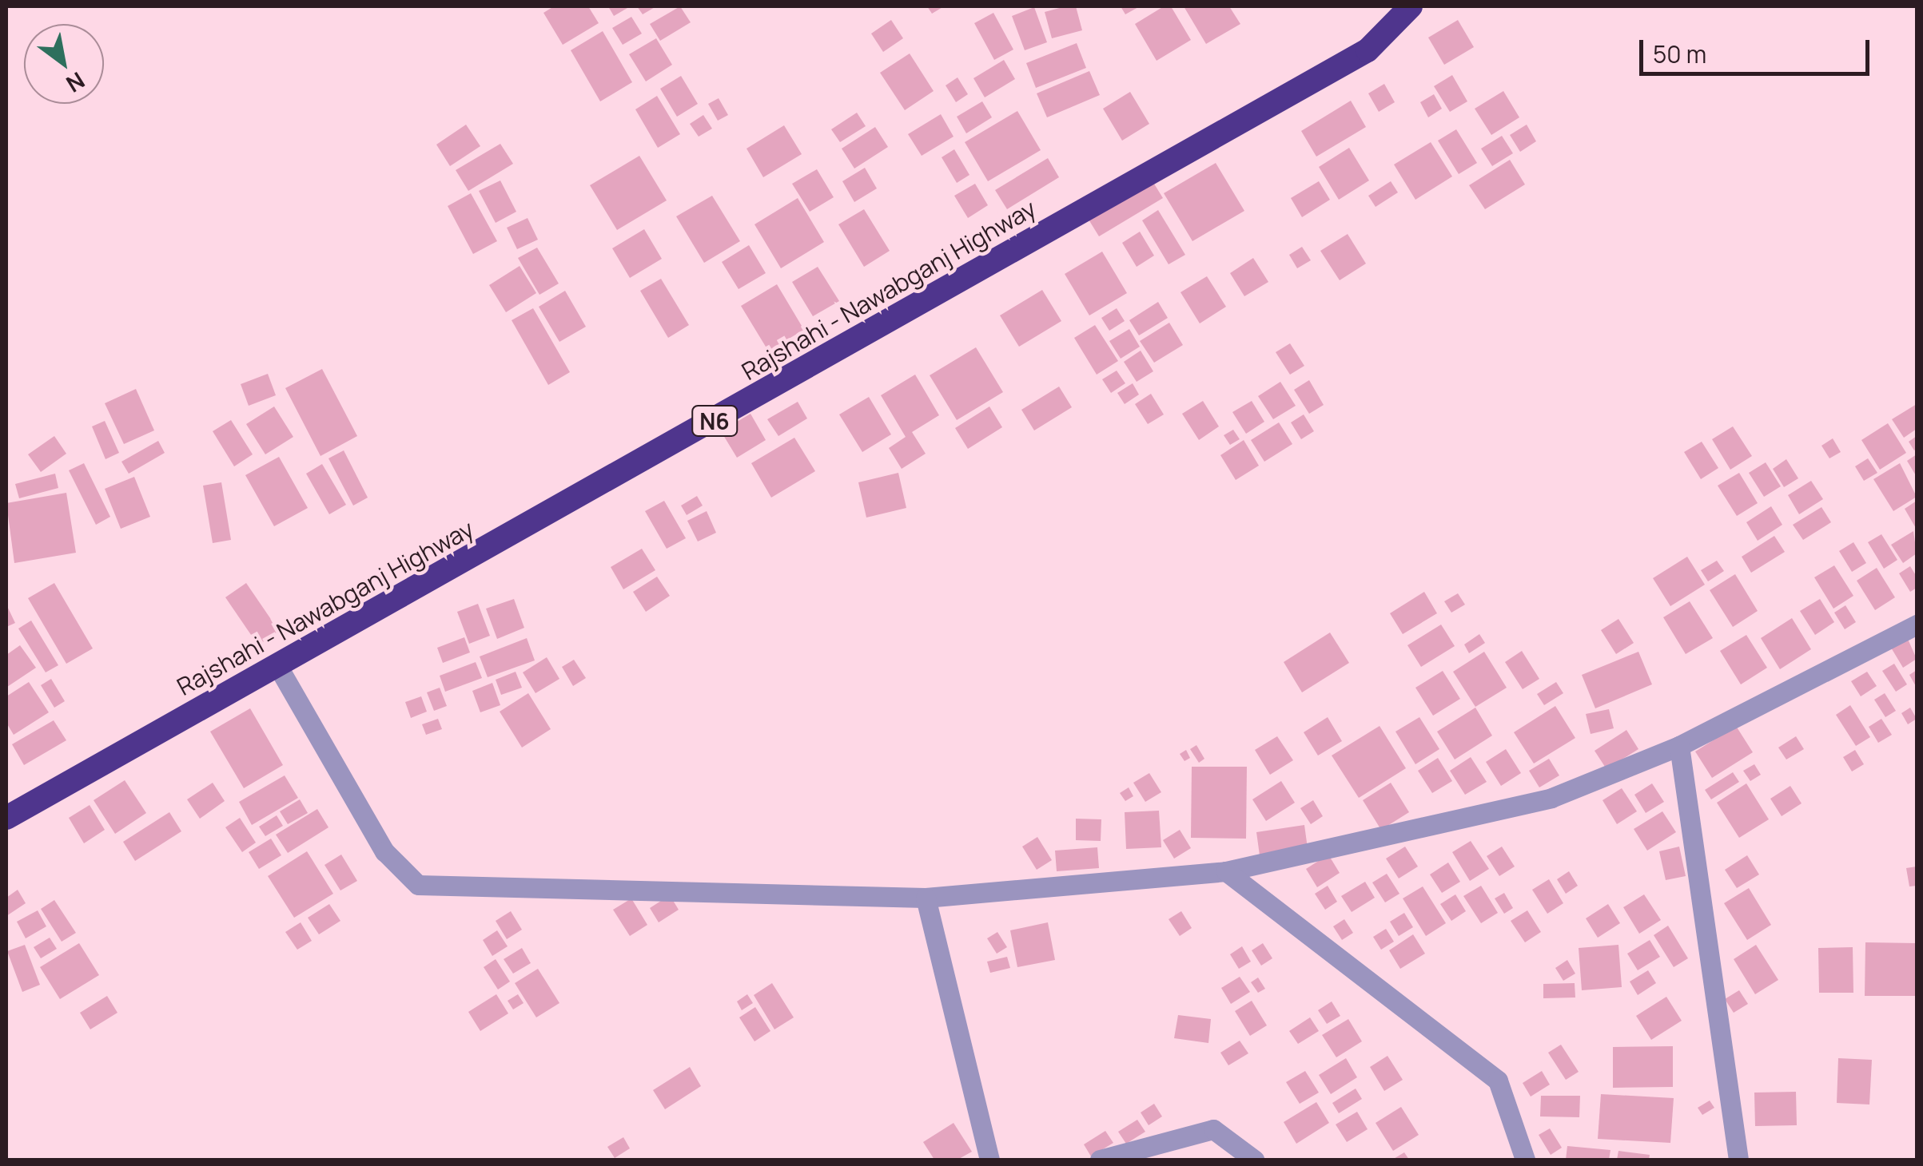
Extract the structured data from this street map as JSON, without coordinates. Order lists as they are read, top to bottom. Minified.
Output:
{"streets":{"highway":["Rajshahi - Nawabganj Highway","N6"]},"scale_bar":"50 m","north":"bottom right"}
